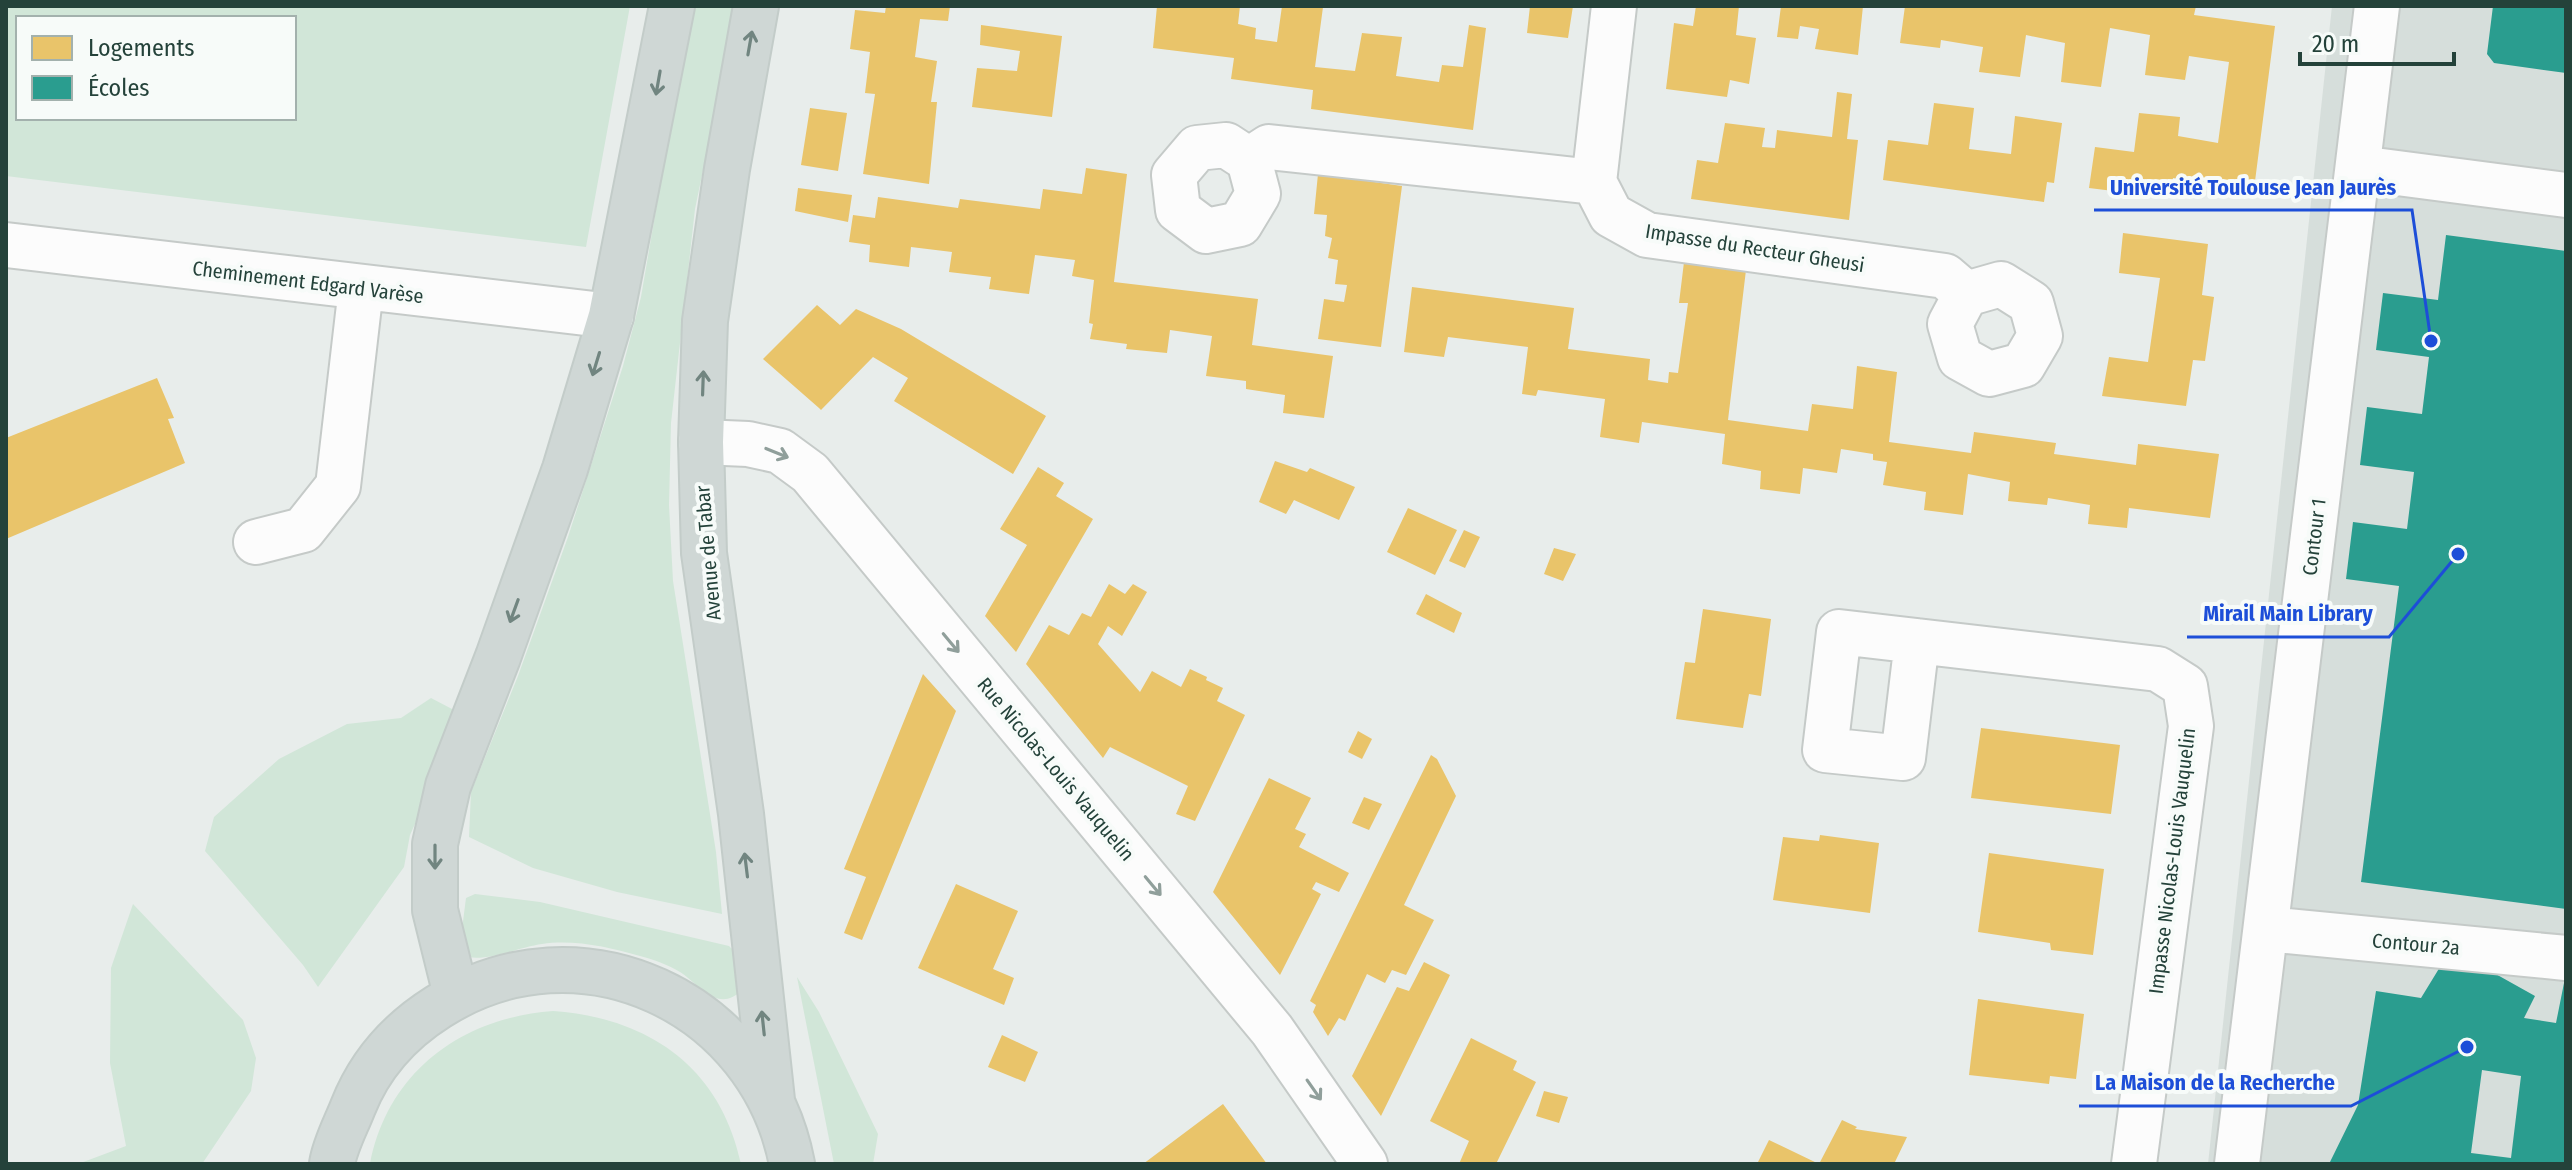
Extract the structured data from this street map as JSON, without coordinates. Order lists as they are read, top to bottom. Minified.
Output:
{"streets":{"main road":["Avenue de Tabar"],"street":["Impasse du Recteur Gheusi","Cheminement Edgard Varèse","Contour 1","Rue Nicolas-Louis Vauquelin","Impasse Nicolas-Louis Vauquelin","Contour 2a"]},"crossings":[["Contour 1","Contour 2a"],["Avenue de Tabar","Rue Nicolas-Louis Vauquelin"]],"one_way":["Rue Nicolas-Louis Vauquelin"],"places":["Université Toulouse Jean Jaurès","Mirail Main Library","La Maison de la Recherche"],"legend":["Logements","Écoles"],"scale_bar":"20 m"}
